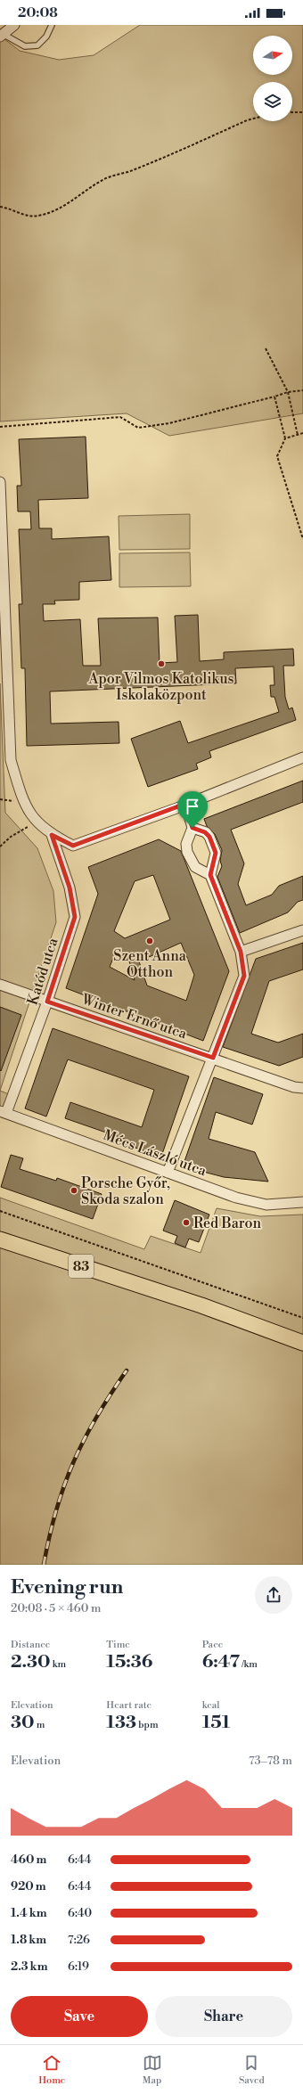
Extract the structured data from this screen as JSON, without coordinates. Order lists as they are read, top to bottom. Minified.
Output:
{"streets":{"main road":["83"],"street":["Katód utca","Winter Ernő utca","Mécs László utca"]},"crossings":[["Katód utca","Winter Ernő utca"],["Katód utca","Mécs László utca"]],"places":["Apor Vilmos Katolikus Iskolaközpont","Szent Anna Otthon","Porsche Győr, Skoda szalon","Red Baron"],"north":"right","page":{"status":"20:08","heading":["Evening run","20:08 · 5 × 460 m"],"stats":[["Distance","2.30 km"],["Time","15:36"],["Pace","6:47 /km"],["Elevation","30 m"],["Heart rate","133 bpm"],["kcal","151"]],"chart":["Elevation","73–78 m"],"list":[{"name":"460 m","note":"6:44"},{"name":"920 m","note":"6:44"},{"name":"1.4 km","note":"6:40"},{"name":"1.8 km","note":"7:26"},{"name":"2.3 km","note":"6:19"}],"buttons":["Save","Share"],"tabs":["Home","Map","Saved"]}}
